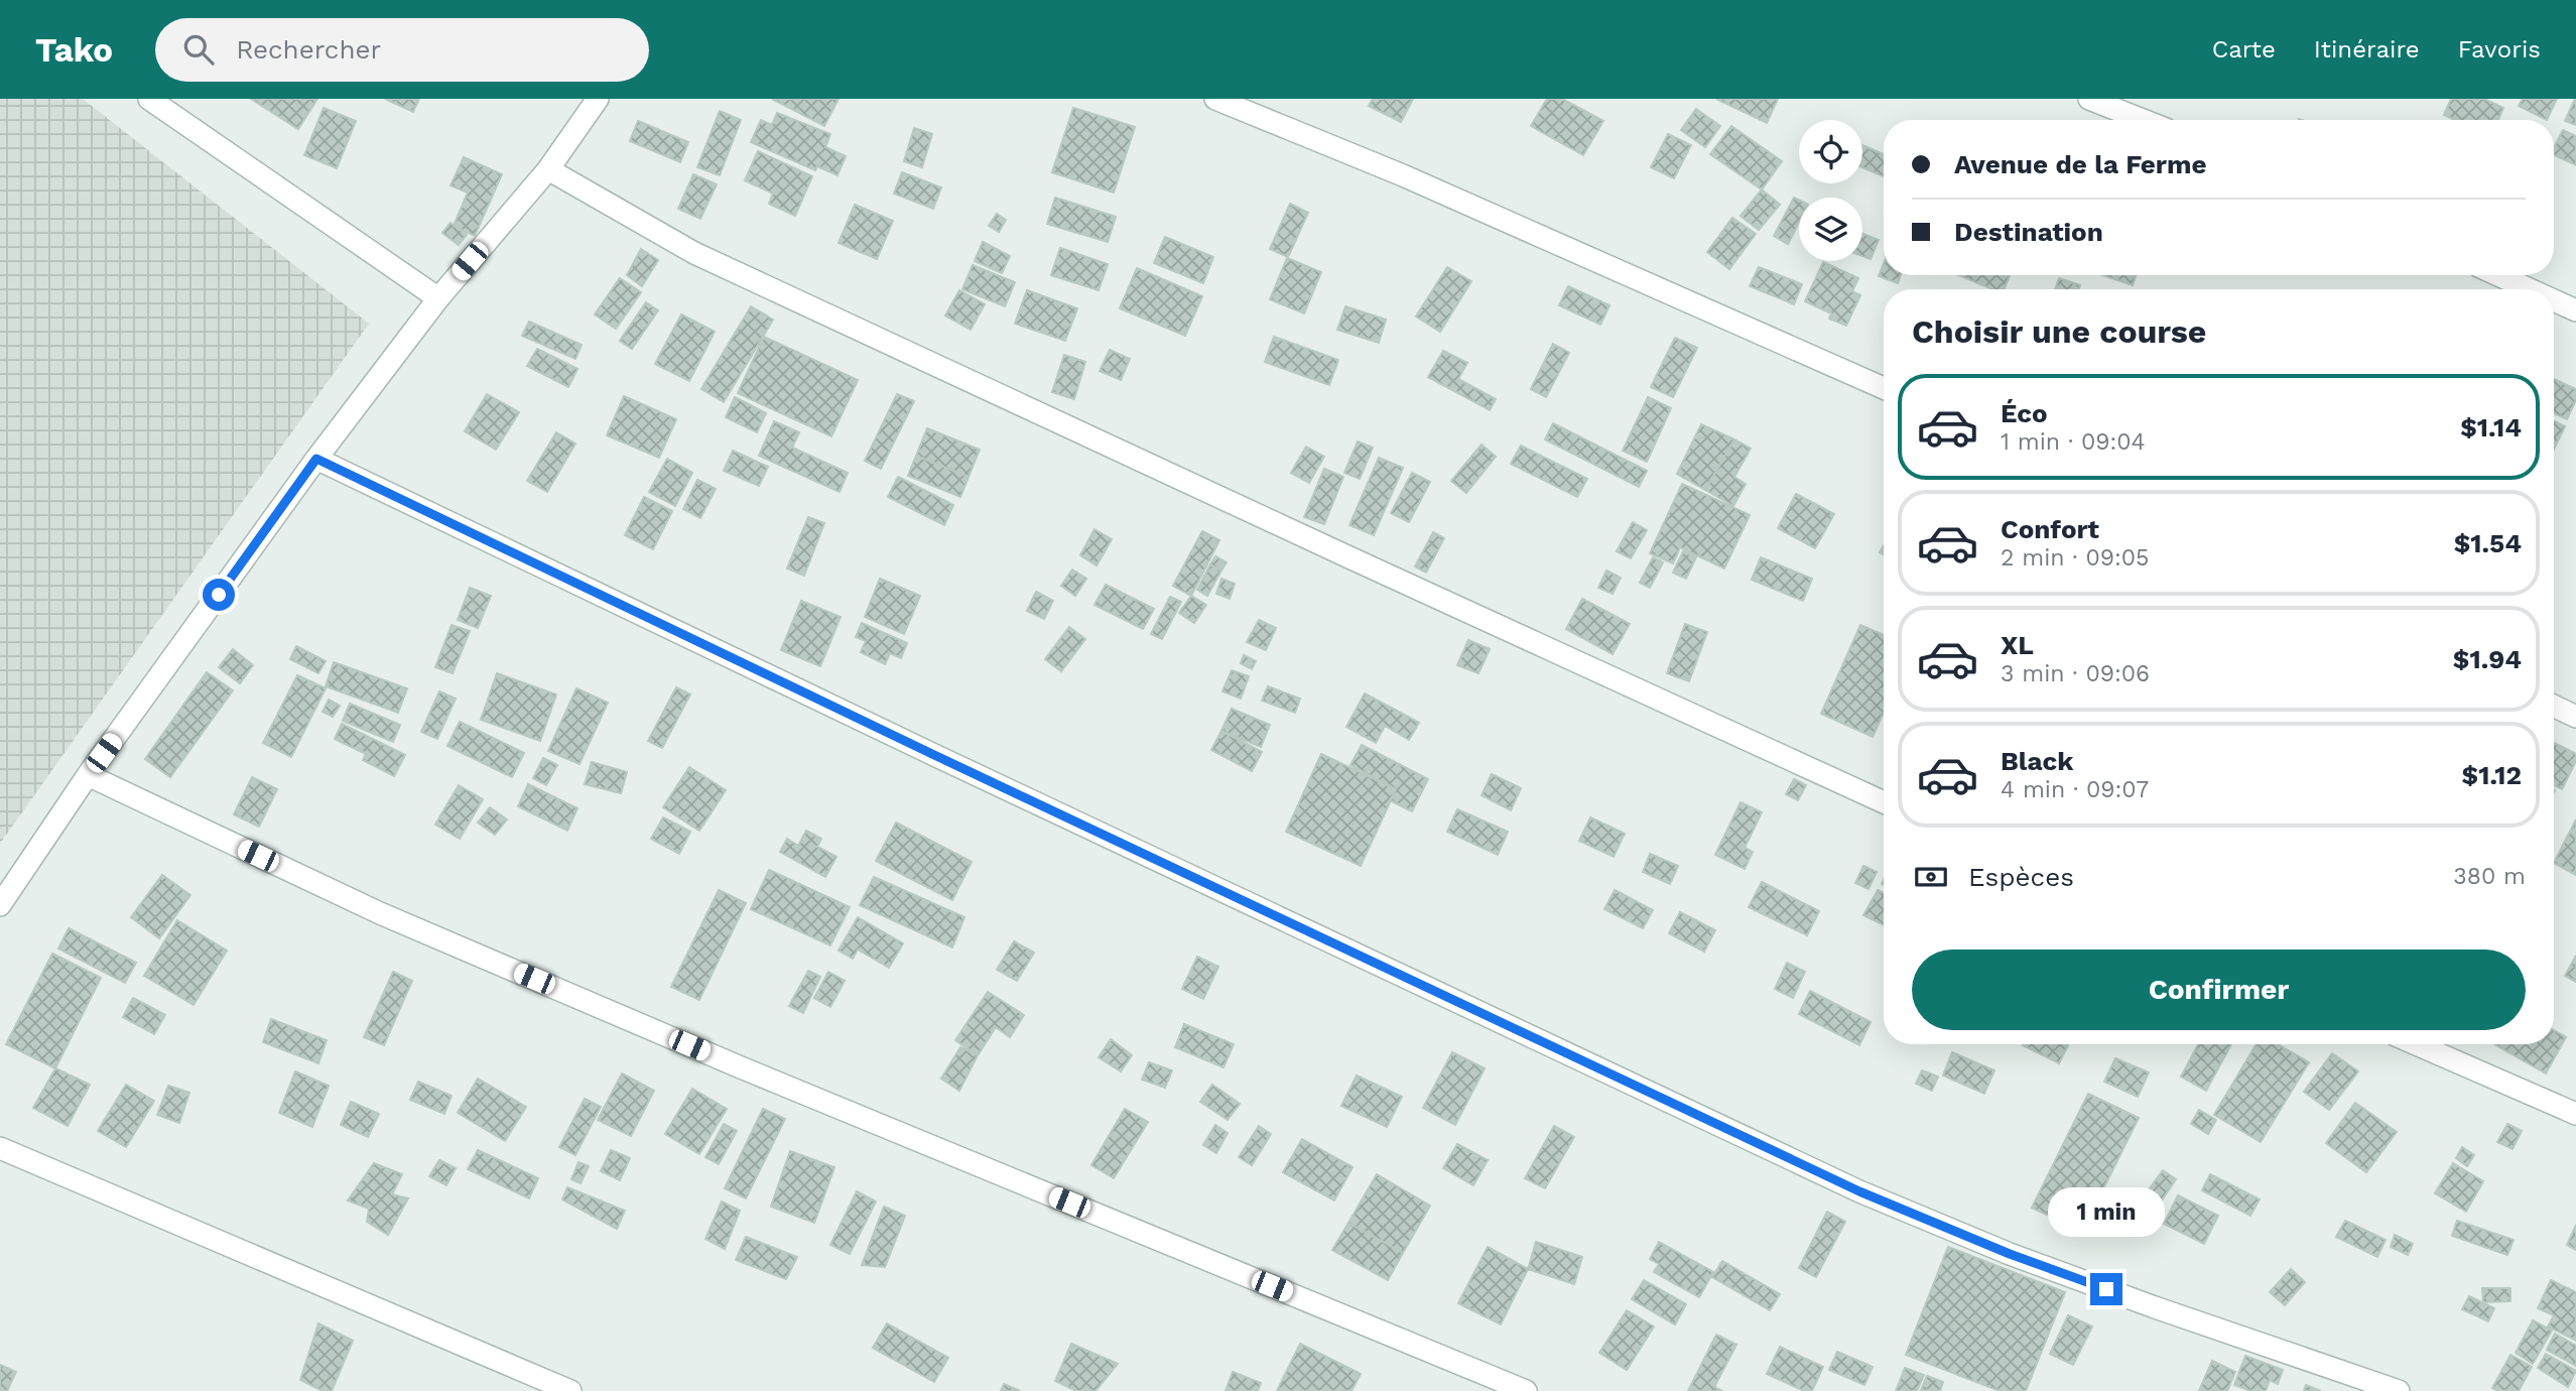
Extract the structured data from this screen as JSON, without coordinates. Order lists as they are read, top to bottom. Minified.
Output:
{"page":{"header":"Tako","search":"Rechercher","nav":["Carte","Itinéraire","Favoris"],"banner":["Avenue de la Ferme","Destination"],"heading":"Choisir une course","list":[{"name":"Éco","note":"1 min · 09:04","value":"$1.14"},{"name":"Confort","note":"2 min · 09:05","value":"$1.54"},{"name":"XL","note":"3 min · 09:06","value":"$1.94"},{"name":"Black","note":"4 min · 09:07","value":"$1.12"}],"pay":["Espèces","380 m"],"buttons":"Confirmer","bubble":"1 min"}}
